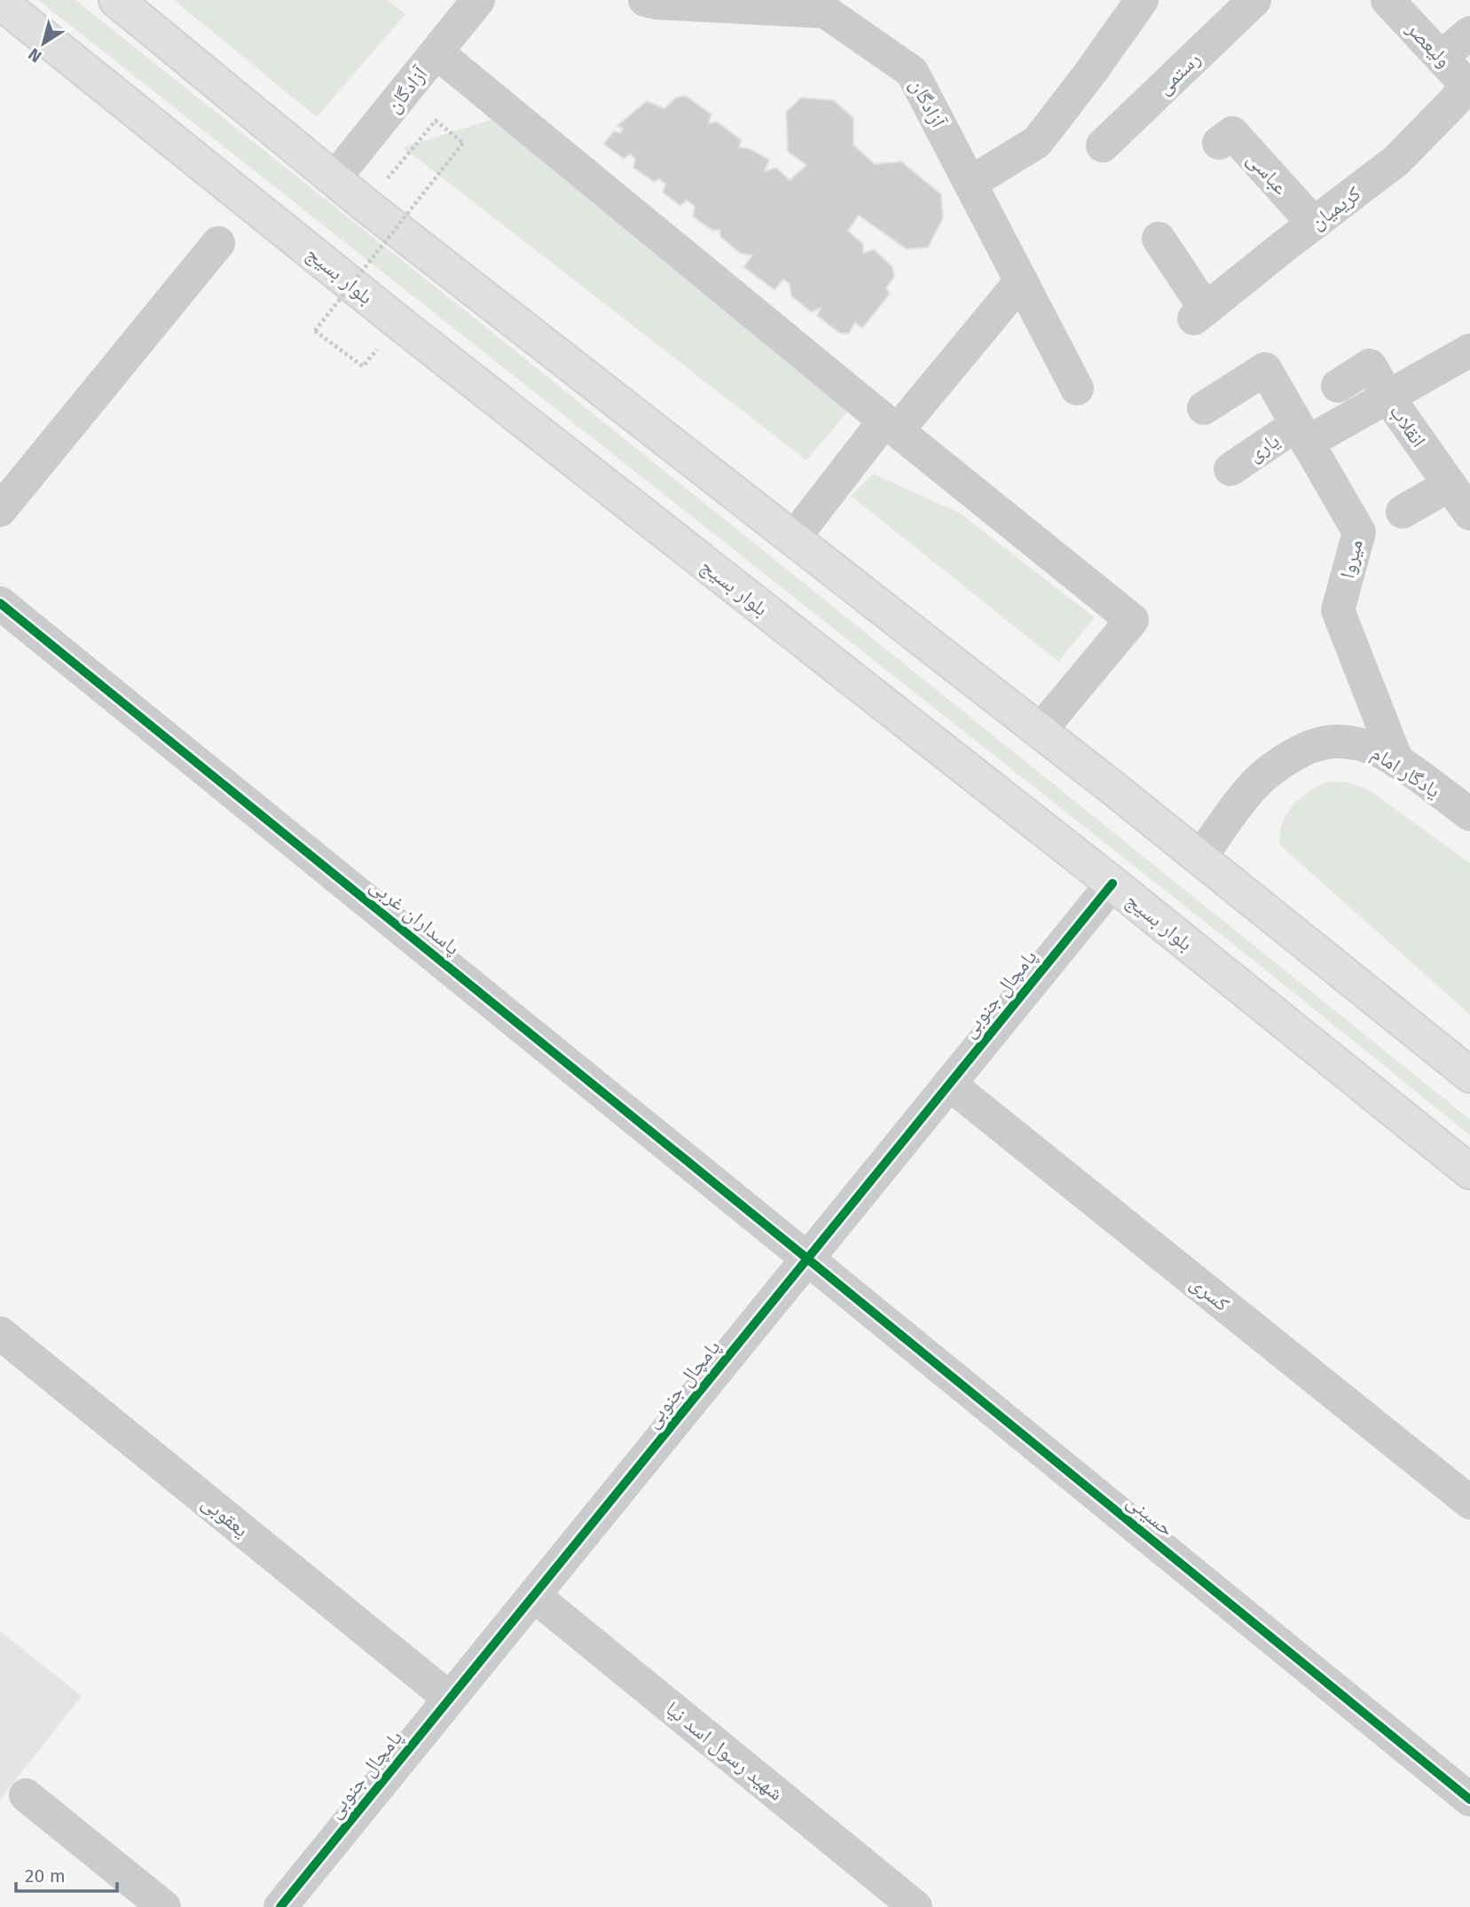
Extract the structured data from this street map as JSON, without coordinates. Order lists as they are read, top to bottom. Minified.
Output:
{"streets":{"main road":["بلوار بسیج"],"street":["ولیعصر","رستمی","آزادگان","عباسی","کریمیان","انقلاب","یاری","میروا","یادگار امام","پاسداران غربی","پامچال جنوبی","کسری","حسینی","یعقوبی","شهید رسول اسد نیا"]},"crossings":[["ولیعصر","کریمیان"],["عباسی","کریمیان"],["بلوار بسیج","پامچال جنوبی"],["انقلاب","یاری"],["یاری","میروا"],["میروا","یادگار امام"],["پاسداران غربی","پامچال جنوبی"],["پاسداران غربی","حسینی"],["پامچال جنوبی","کسری"],["پامچال جنوبی","حسینی"],["پامچال جنوبی","یعقوبی"],["پامچال جنوبی","شهید رسول اسد نیا"]],"scale_bar":"20 m","north":"bottom left"}
